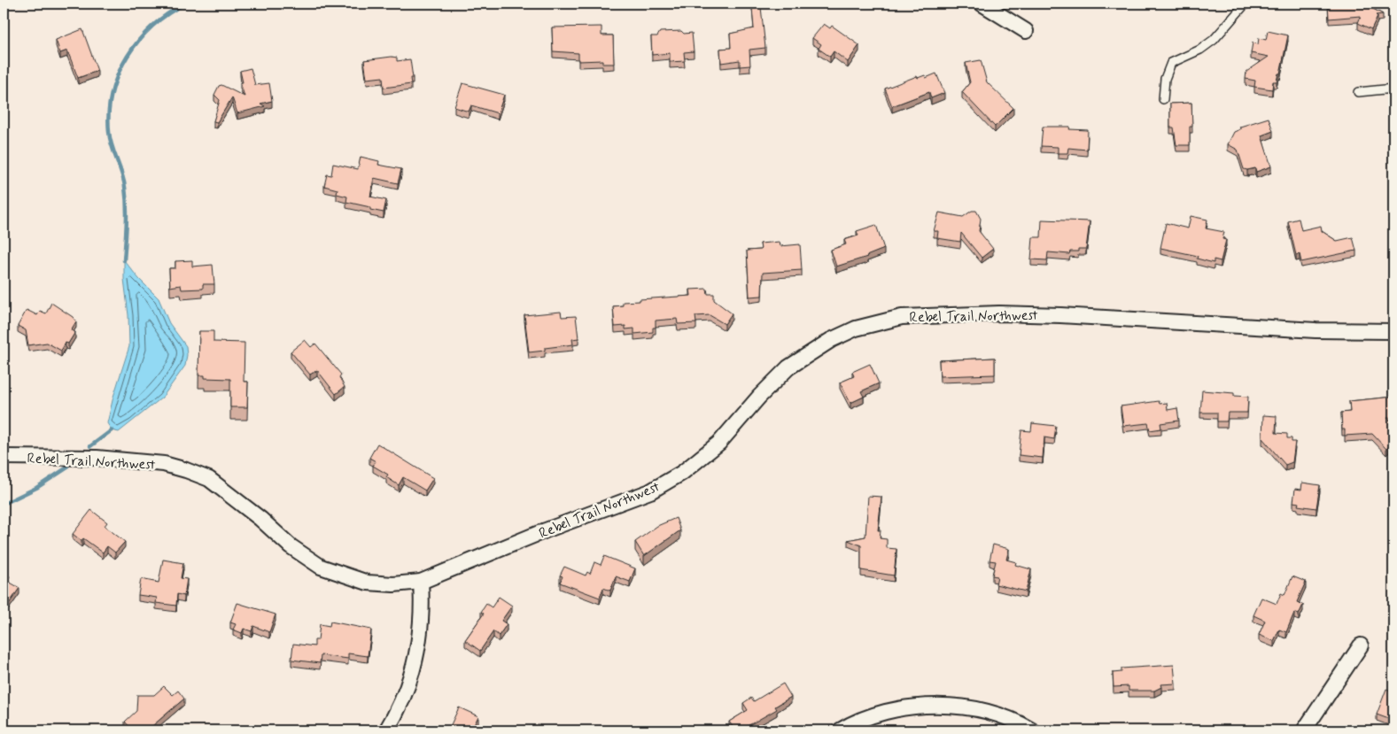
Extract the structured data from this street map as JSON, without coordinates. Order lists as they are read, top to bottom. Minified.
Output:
{"streets":{"street":["Rebel Trail Northwest"]}}
